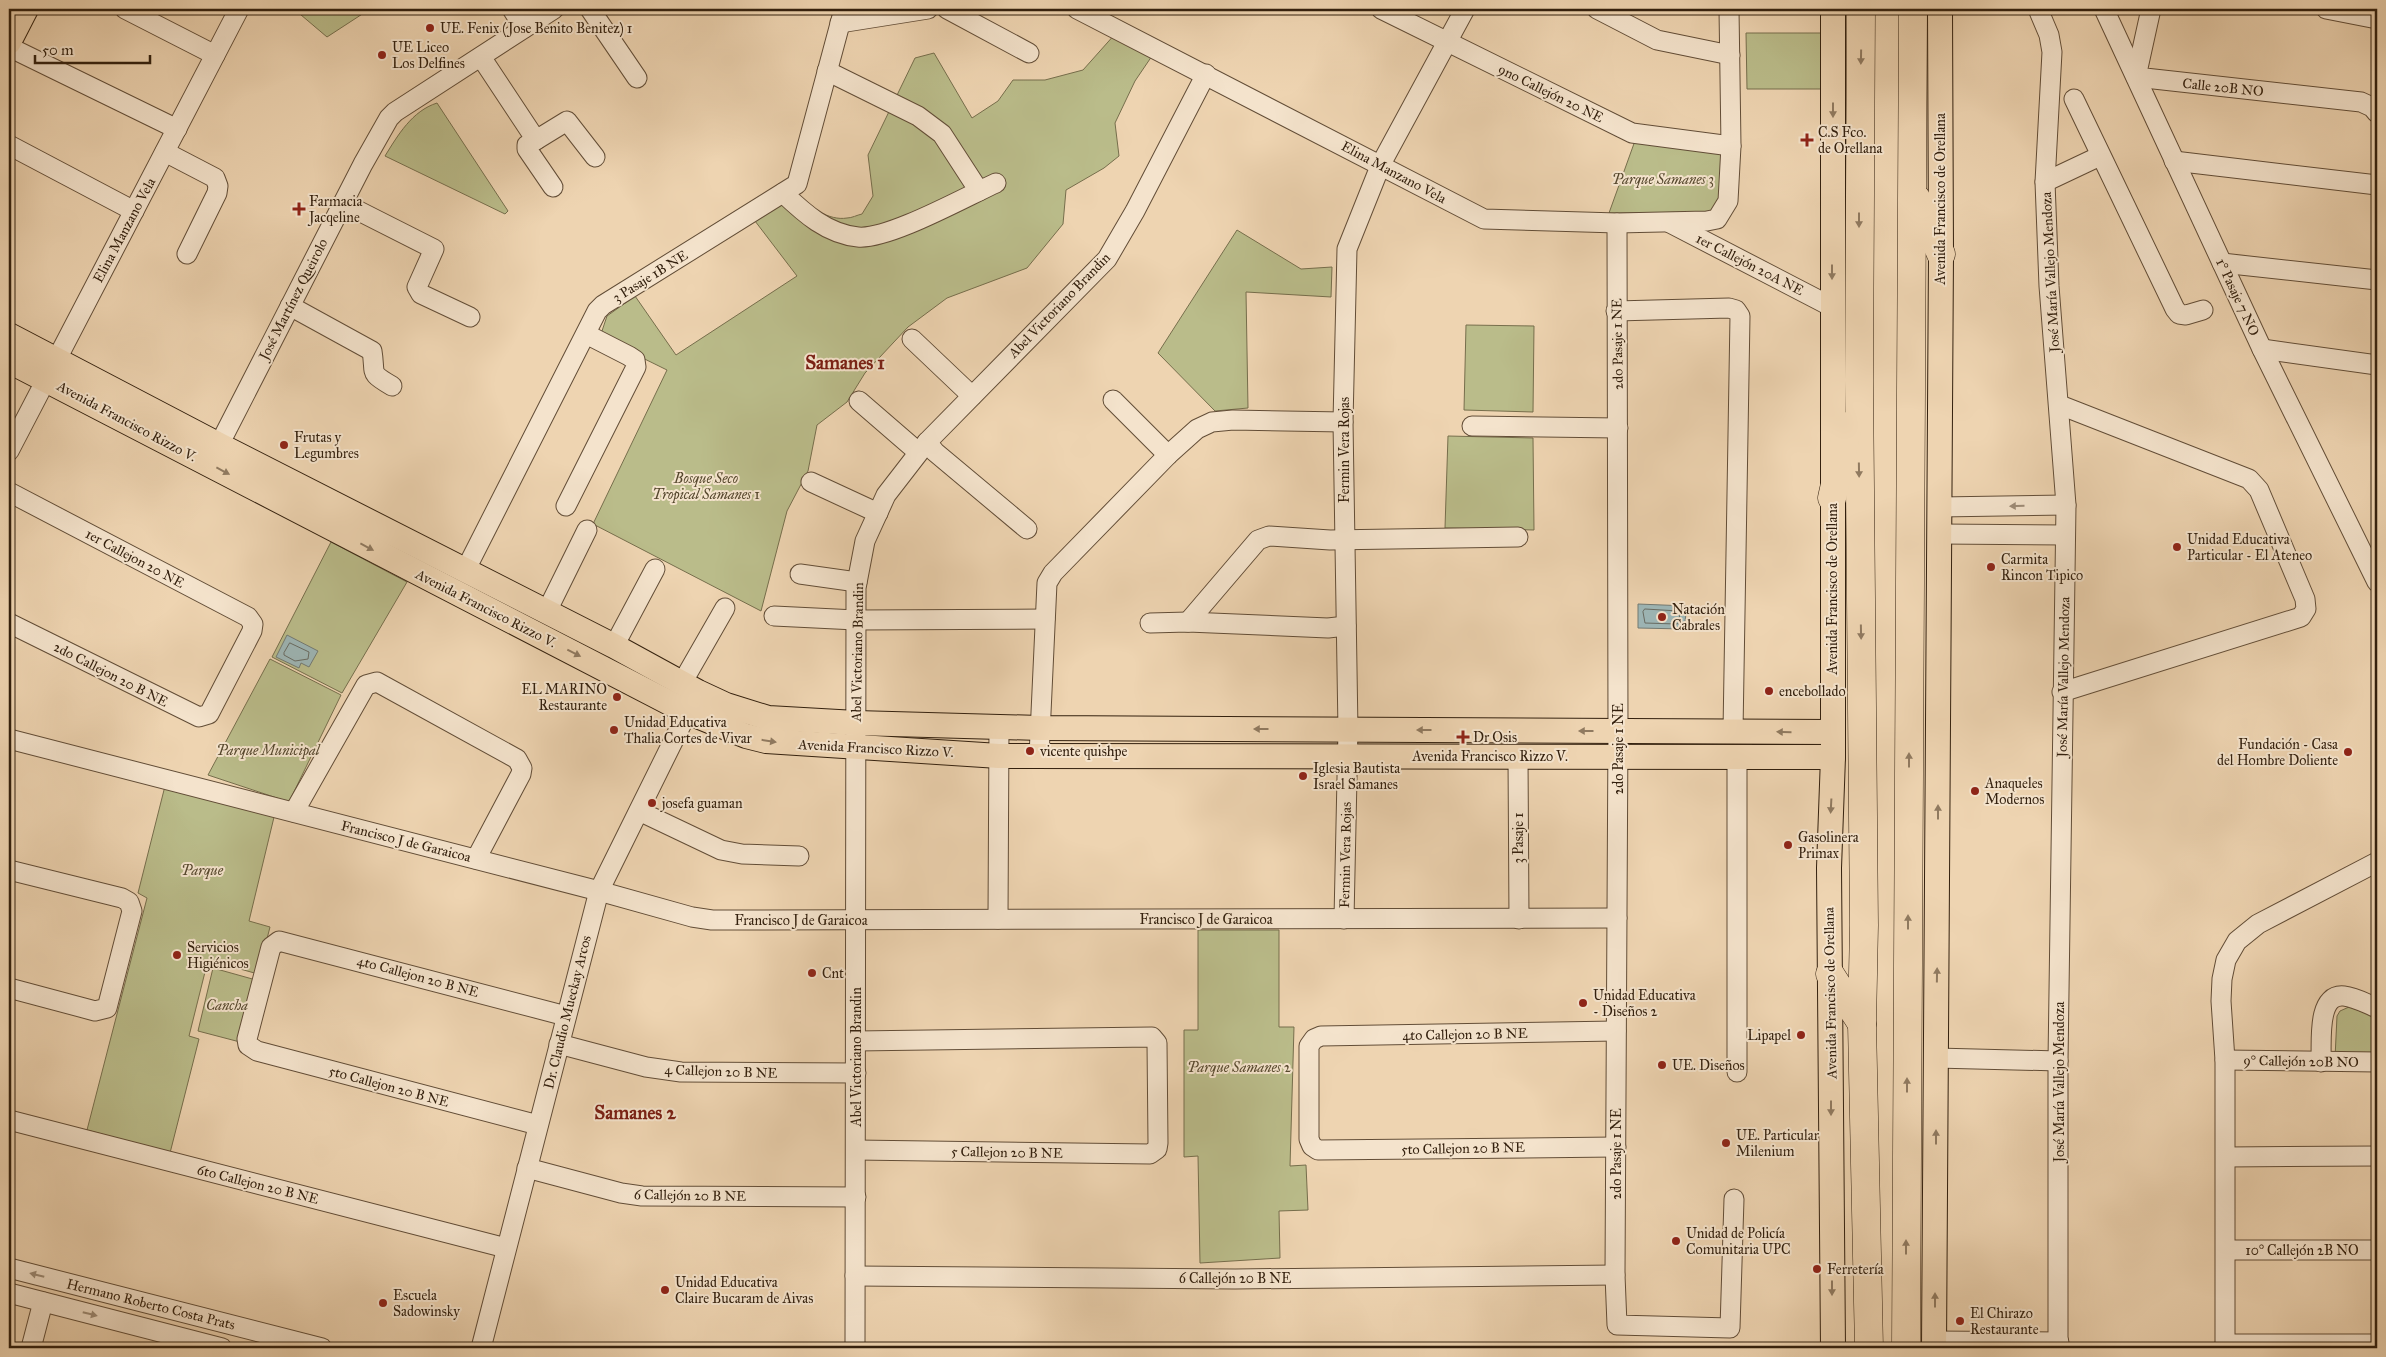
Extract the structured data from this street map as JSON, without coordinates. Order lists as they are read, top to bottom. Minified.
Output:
{"streets":{"highway":["Avenida Francisco de Orellana"],"main road":["Avenida Francisco Rizzo V."],"street":["Calle 20B NO","9no Callejón 20 NE","Elina Manzano Vela","1er Callejón 20A NE","José María Vallejo Mendoza","3 Pasaje 1B NE","1° Pasaje 7 NO","José Martínez Queirolo","Abel Victoriano Brandin","2do Pasaje 1 NE","Fermin Vera Rojas","1er Callejon 20 NE","2do Callejon 20 B NE","3 Pasaje 1","Francisco J de Garaicoa","4to Callejon 20 B NE","Dr. Claudio Mueckay Arcos","9° Callejón 20B NO","4 Callejon 20 B NE","5to Callejon 20 B NE","5 Callejon 20 B NE","6to Callejon 20 B NE","6 Callejón 20 B NE","10° Callejón 2B NO","Hermano Roberto Costa Prats"]},"crossings":[["Calle 20B NO","1° Pasaje 7 NO"],["9no Callejón 20 NE","Elina Manzano Vela"],["9no Callejón 20 NE","Fermin Vera Rojas"],["Elina Manzano Vela","1er Callejón 20A NE"],["Elina Manzano Vela","Abel Victoriano Brandin"],["Elina Manzano Vela","2do Pasaje 1 NE"],["Elina Manzano Vela","Avenida Francisco Rizzo V."],["Elina Manzano Vela","Fermin Vera Rojas"],["Avenida Francisco de Orellana","1er Callejón 20A NE"],["Avenida Francisco de Orellana","Avenida Francisco Rizzo V."],["3 Pasaje 1B NE","Avenida Francisco Rizzo V."],["José Martínez Queirolo","Avenida Francisco Rizzo V."],["Abel Victoriano Brandin","Avenida Francisco Rizzo V."],["Abel Victoriano Brandin","Francisco J de Garaicoa"],["Abel Victoriano Brandin","4 Callejon 20 B NE"],["Abel Victoriano Brandin","5 Callejon 20 B NE"],["Abel Victoriano Brandin","6 Callejón 20 B NE"],["2do Pasaje 1 NE","Avenida Francisco Rizzo V."],["2do Pasaje 1 NE","Francisco J de Garaicoa"],["2do Pasaje 1 NE","4to Callejon 20 B NE"],["2do Pasaje 1 NE","5to Callejon 20 B NE"],["2do Pasaje 1 NE","6 Callejón 20 B NE"],["Avenida Francisco Rizzo V.","Fermin Vera Rojas"],["Avenida Francisco Rizzo V.","3 Pasaje 1"],["Avenida Francisco Rizzo V.","Dr. Claudio Mueckay Arcos"],["Fermin Vera Rojas","Francisco J de Garaicoa"],["1er Callejon 20 NE","2do Callejon 20 B NE"],["3 Pasaje 1","Francisco J de Garaicoa"],["Francisco J de Garaicoa","Dr. Claudio Mueckay Arcos"],["4to Callejon 20 B NE","Dr. Claudio Mueckay Arcos"],["4to Callejon 20 B NE","5to Callejon 20 B NE"],["Dr. Claudio Mueckay Arcos","4 Callejon 20 B NE"],["Dr. Claudio Mueckay Arcos","5to Callejon 20 B NE"],["Dr. Claudio Mueckay Arcos","6to Callejon 20 B NE"],["Dr. Claudio Mueckay Arcos","6 Callejón 20 B NE"]],"districts":["Samanes 1","Samanes 2"],"parks":["Parque Samanes 3","Bosque Seco Tropical Samanes 1","Parque Municipal","Parque","Cancha","Parque Samanes 2"],"places":{"other":["UE. Fenix (Jose Benito Benitez) 1","UE Liceo Los Delfines","Frutas y Legumbres","Unidad Educativa Particular - El Ateneo","Carmita Rincon Tipico","Natación Cabrales","encebollado","EL MARINO Restaurante","Unidad Educativa Thalia Cortes de Vivar","vicente quishpe","Fundación - Casa del Hombre Doliente","Iglesia Bautista Israel Samanes","Anaqueles Modernos","josefa guaman","Gasolinera Primax","Servicios Higiénicos","Cnt","Unidad Educativa - Diseños 2","Lipapel","UE. Diseños","UE. Particular Milenium","Unidad de Policía Comunitaria UPC","Ferretería","Unidad Educativa Claire Bucaram de Aivas","Escuela Sadowinsky","El Chirazo Restaurante"],"health":["C.S Fco. de Orellana","Farmacia Jacqeline","Dr Osis"]},"scale_bar":"50 m"}
